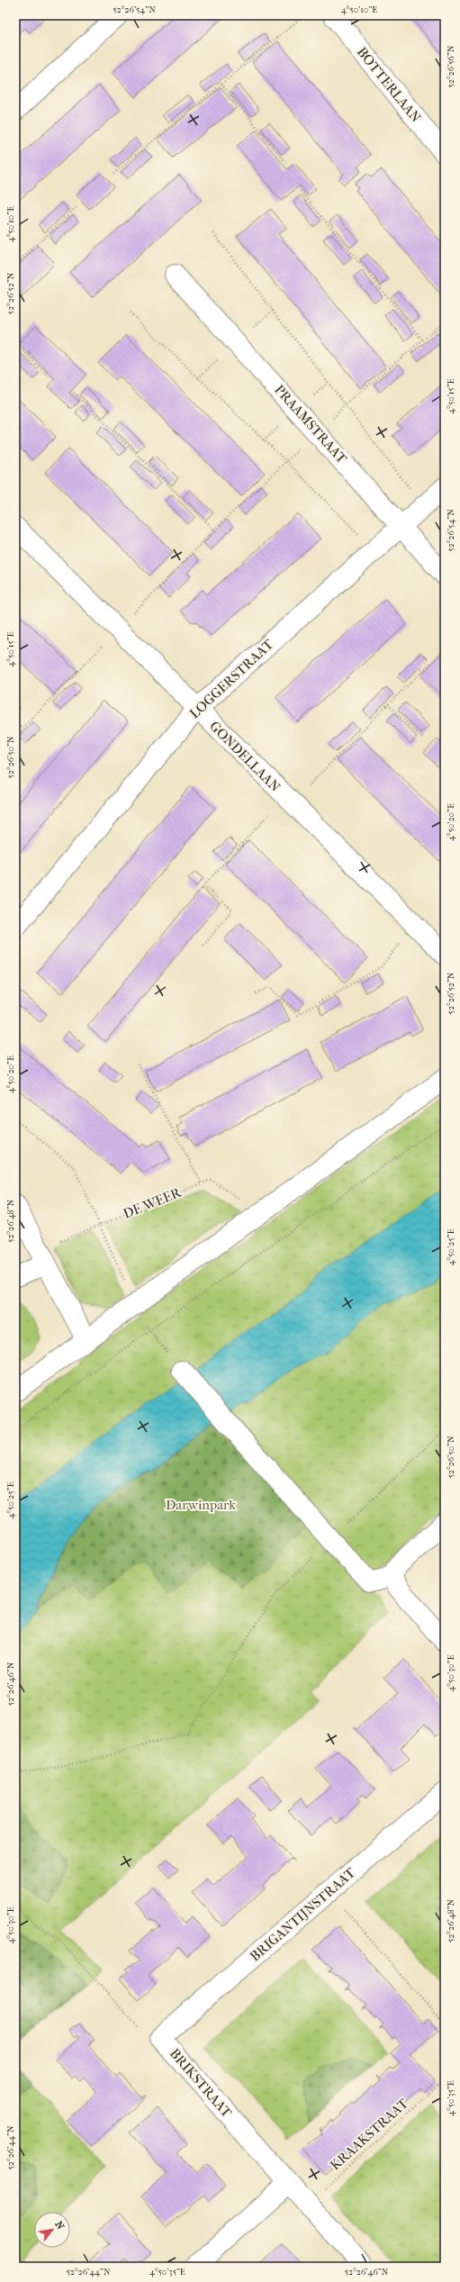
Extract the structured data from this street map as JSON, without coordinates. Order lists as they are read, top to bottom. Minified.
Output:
{"streets":{"street":["BOTTERLAAN","PRAAMSTRAAT","LOGGERSTRAAT","GONDELLAAN","BRIGANTIJNSTRAAT","BRIKSTRAAT"],"path":["DE WEER","KRAAKSTRAAT"]},"crossings":[["PRAAMSTRAAT","LOGGERSTRAAT"],["LOGGERSTRAAT","GONDELLAAN"],["BRIGANTIJNSTRAAT","BRIKSTRAAT"]],"parks":["Darwinpark"],"north":"top right","coordinates":["52°26'54\"N","4°50'10\"E","52°26'56\"N","52°26'52\"N","4°50'15\"E","52°26'50\"N","4°50'20\"E","52°26'48\"N","4°50'25\"E","4°50'30\"E","52°26'46\"N","4°50'35\"E","52°26'44\"N"]}
